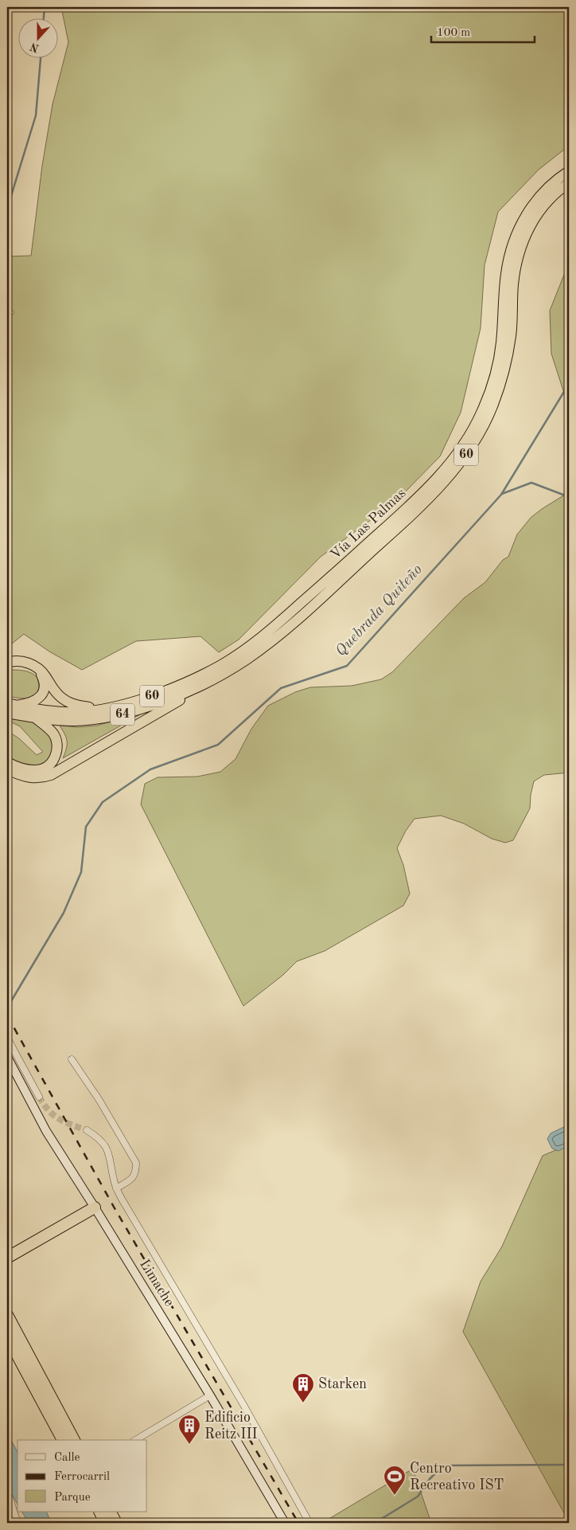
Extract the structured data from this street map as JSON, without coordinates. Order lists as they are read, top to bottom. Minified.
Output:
{"streets":{"highway":["60","Vía Las Palmas","64"],"main road":["Limache"]},"water":["Quebrada Quiteño"],"places":{"building":["Starken","Edificio Reitz III"],"sports":["Centro Recreativo IST"]},"legend":["Calle","Ferrocarril","Parque"],"scale_bar":"100 m","north":"bottom"}
